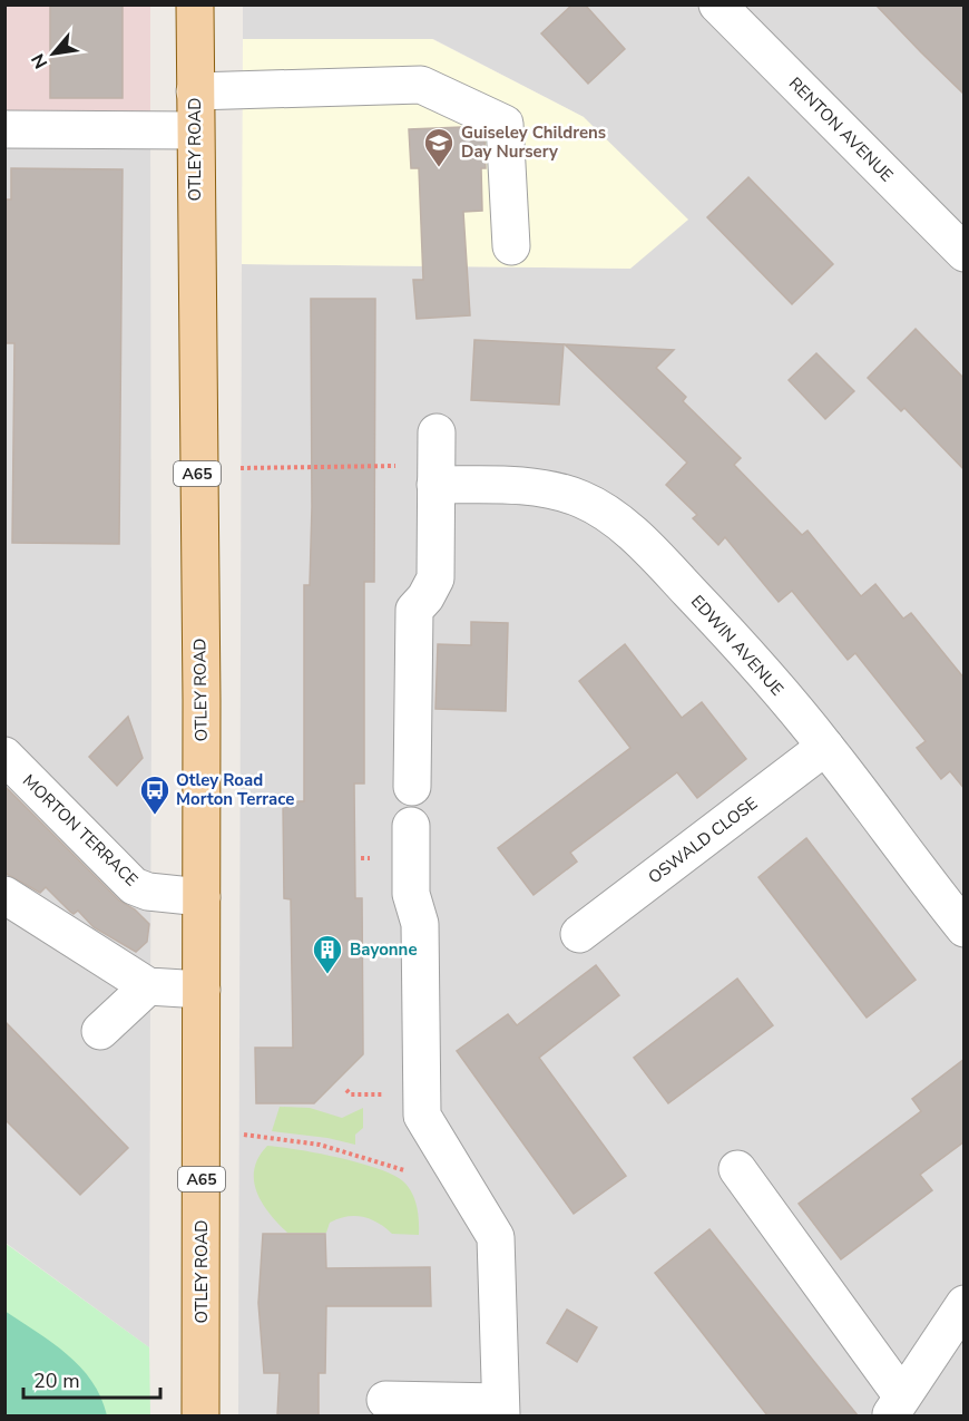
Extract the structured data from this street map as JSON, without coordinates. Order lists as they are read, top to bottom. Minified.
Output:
{"streets":{"main road":["OTLEY ROAD","A65"],"street":["RENTON AVENUE","EDWIN AVENUE","MORTON TERRACE","OSWALD CLOSE"]},"crossings":[["OTLEY ROAD","MORTON TERRACE"],["EDWIN AVENUE","OSWALD CLOSE"]],"places":{"school or university":["Guiseley Childrens Day Nursery"],"bus stop":["Otley Road Morton Terrace"],"building":["Bayonne"]},"scale_bar":"20 m","north":"bottom left"}
